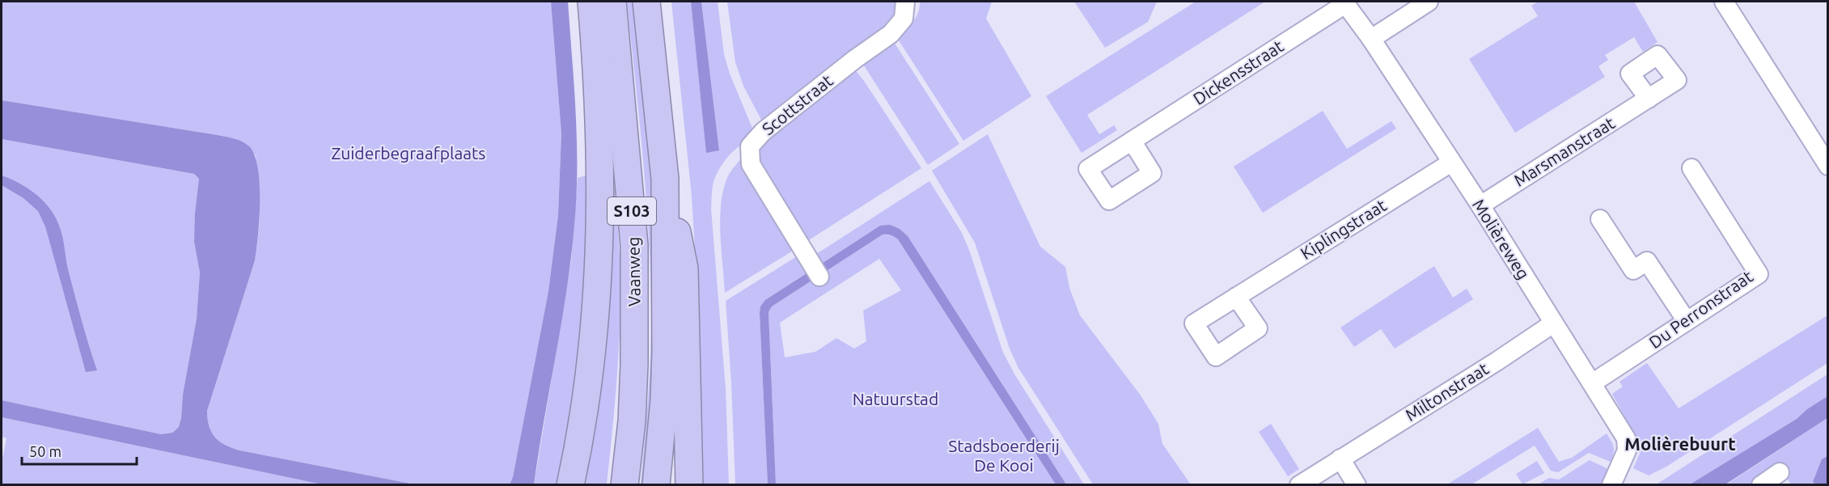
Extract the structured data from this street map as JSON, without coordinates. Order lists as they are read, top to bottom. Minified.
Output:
{"streets":{"highway":["S103","Vaanweg"],"street":["Dickensstraat","Scottstraat","Marsmanstraat","Kiplingstraat","Molièreweg","Du Perronstraat","Miltonstraat"]},"crossings":[["Dickensstraat","Molièreweg"],["Marsmanstraat","Molièreweg"],["Kiplingstraat","Molièreweg"],["Molièreweg","Du Perronstraat"],["Molièreweg","Miltonstraat"]],"districts":["Molièrebuurt"],"parks":["Zuiderbegraafplaats","Natuurstad","Stadsboerderij De Kooi"],"scale_bar":"50 m"}
